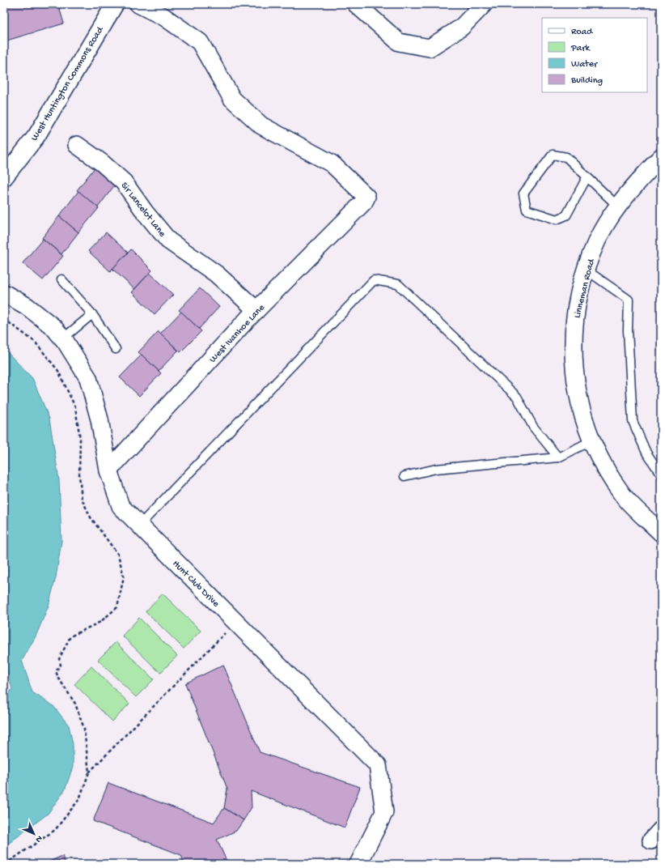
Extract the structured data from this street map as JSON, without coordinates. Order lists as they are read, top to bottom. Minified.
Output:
{"streets":{"street":["West Huntington Commons Road","Sir Lancelot Lane","Linneman Road","West Ivanhoe Lane","Hunt Club Drive"]},"crossings":[["Sir Lancelot Lane","West Ivanhoe Lane"],["West Ivanhoe Lane","Hunt Club Drive"]],"legend":["Road","Park","Water","Building"],"north":"bottom right"}
